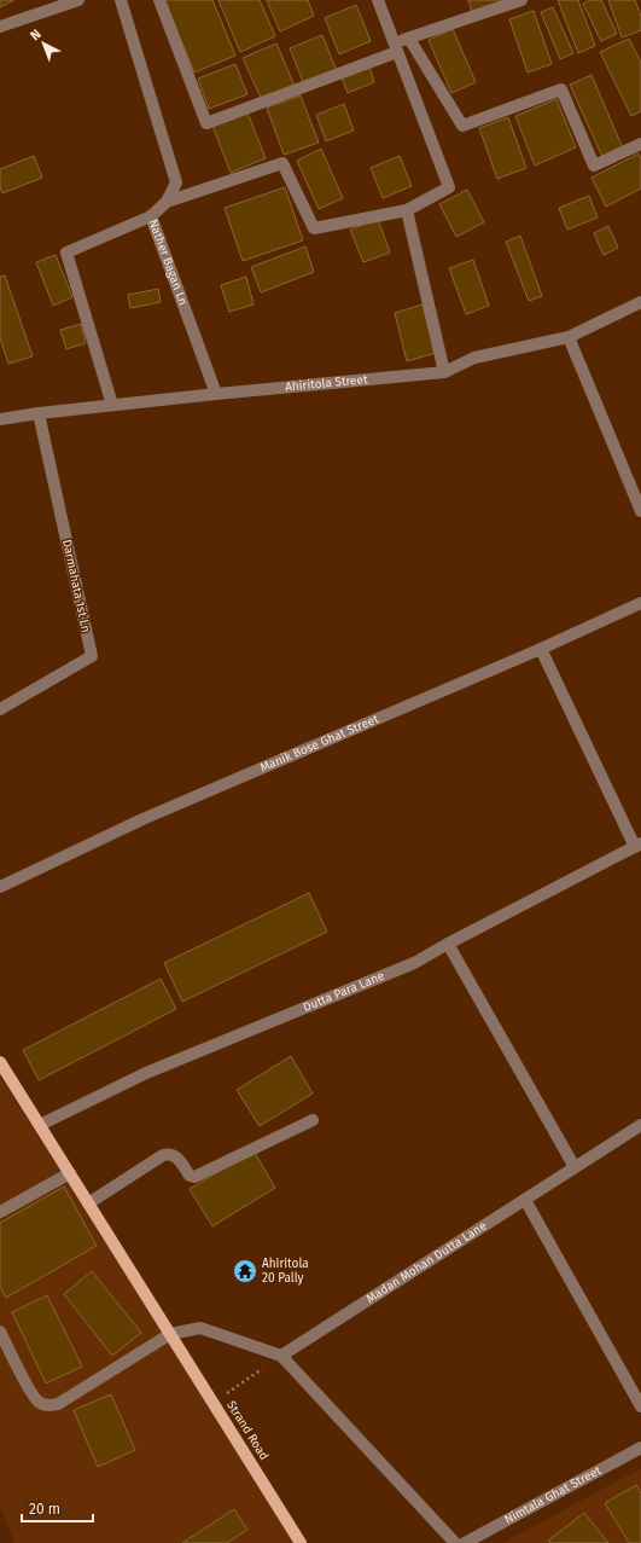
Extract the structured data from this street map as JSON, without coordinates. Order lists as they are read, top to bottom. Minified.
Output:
{"streets":{"main road":["Strand Road"],"street":["Nather Bagan Ln","Ahiritola Street","Darmahata 1st Ln","Manik Bose Ghat Street","Dutta Para Lane","Madan Mohan Dutta Lane","Nimtala Ghat Street"]},"crossings":[["Nather Bagan Ln","Ahiritola Street"],["Ahiritola Street","Darmahata 1st Ln"],["Dutta Para Lane","Strand Road"]],"places":{"temple":["Ahiritola 20 Pally"]},"scale_bar":"20 m","north":"top left"}
